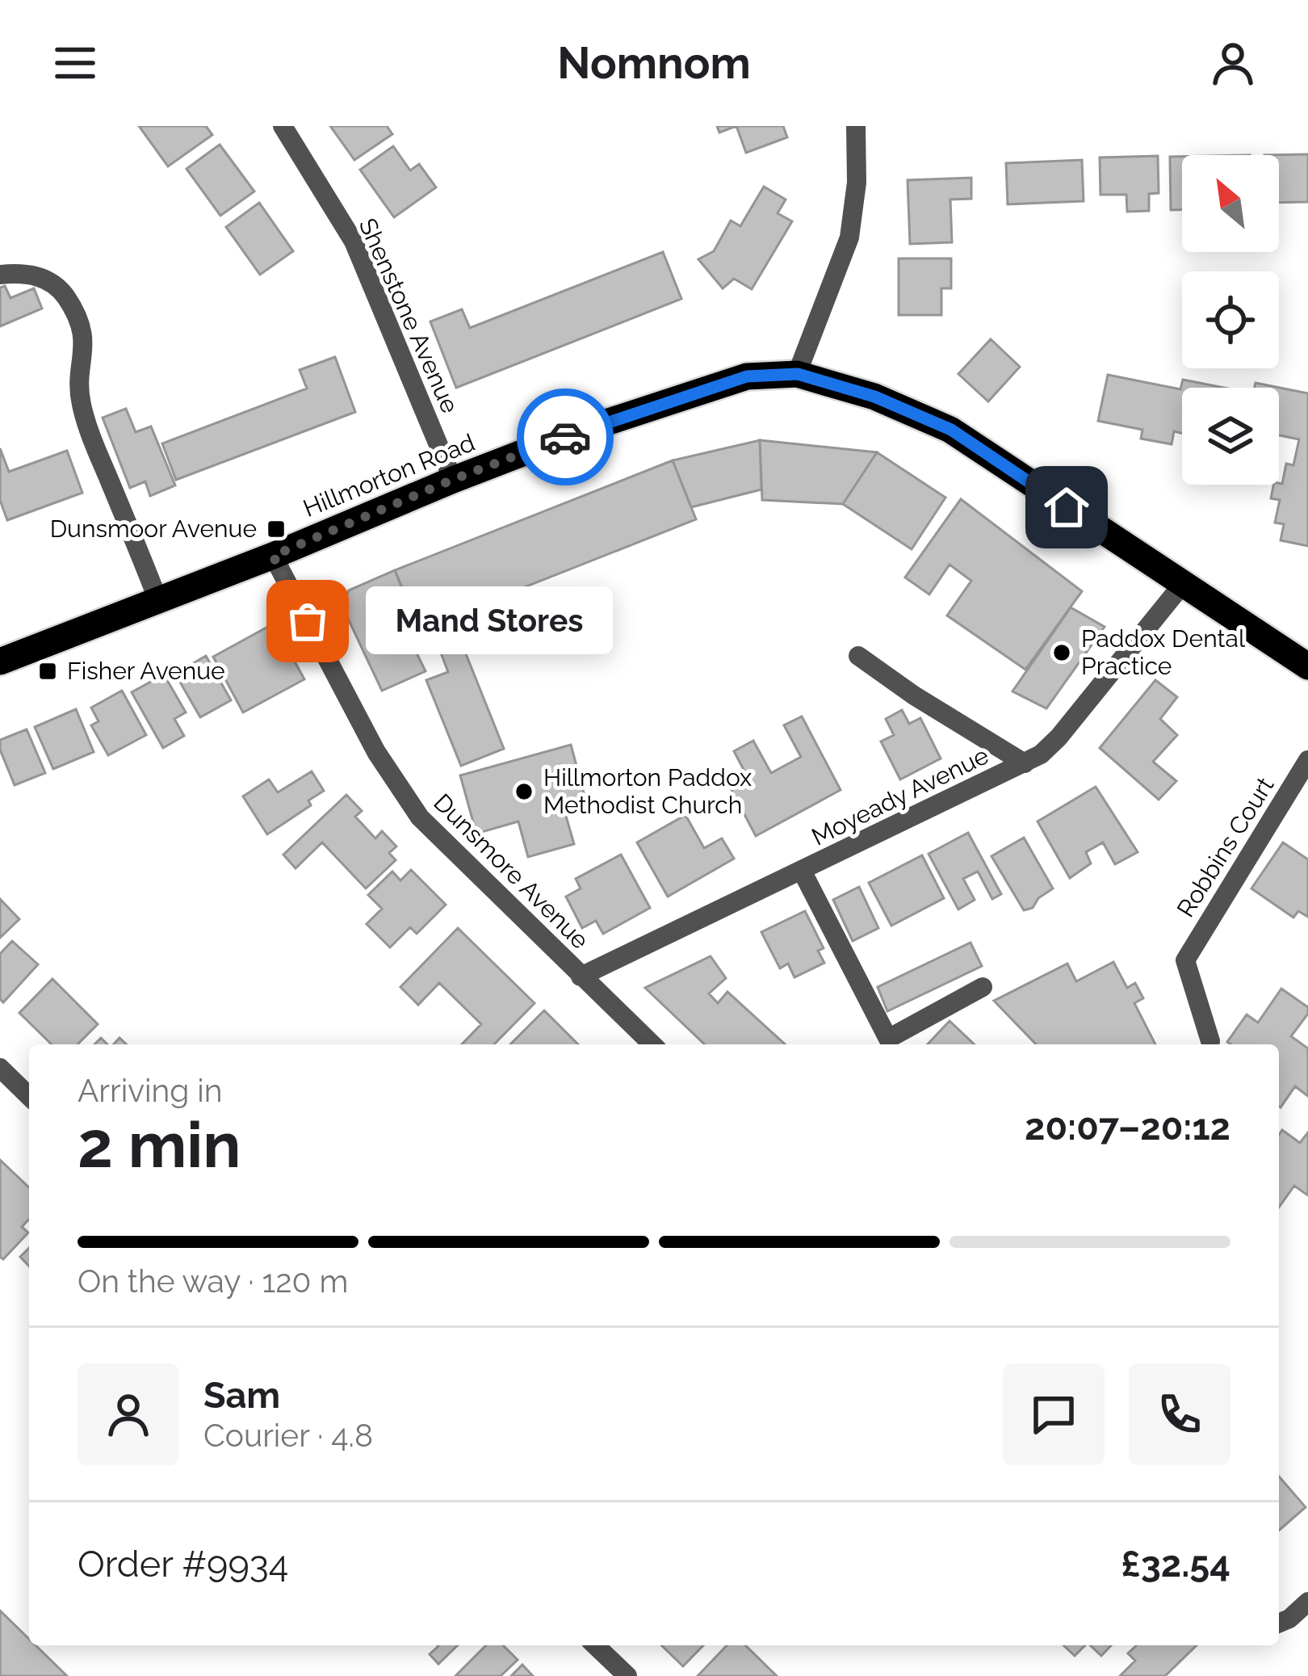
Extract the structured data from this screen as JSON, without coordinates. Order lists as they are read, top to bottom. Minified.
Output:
{"streets":{"highway":["Hillmorton Road"],"street":["Shenstone Avenue","Moyeady Avenue","Robbins Court","Dunsmore Avenue"]},"crossings":[["Shenstone Avenue","Hillmorton Road"],["Hillmorton Road","Moyeady Avenue"],["Hillmorton Road","Dunsmore Avenue"],["Moyeady Avenue","Dunsmore Avenue"]],"places":{"transit":["Dunsmoor Avenue","Fisher Avenue"],"other":["Mand Stores","Paddox Dental Practice","Hillmorton Paddox Methodist Church"]},"north":"top left","page":{"header":"Nomnom","bubble":"Mand Stores","heading":["2 min","Arriving in","20:07–20:12"],"panel":["Sam","Courier · 4.8","Order #9934","£32.54"],"bar":"On the way · 120 m"}}
